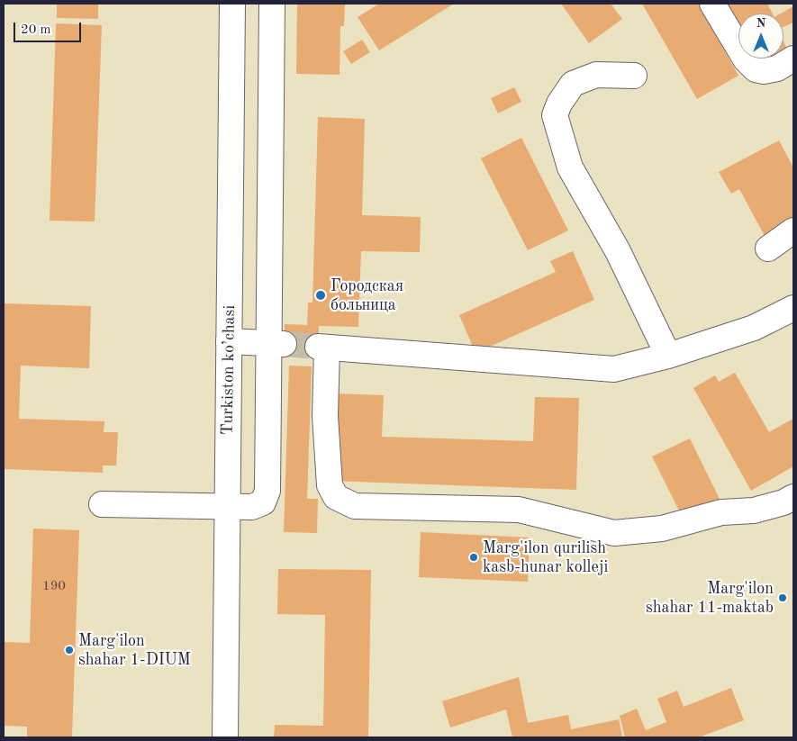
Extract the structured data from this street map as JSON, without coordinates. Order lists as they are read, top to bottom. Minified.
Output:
{"streets":{"main road":["Turkiston ko’chasi"]},"places":["Городская больница","Marg'ilon qurilish kasb-hunar kolleji","Marg'ilon shahar 11-maktab","Marg'ilon shahar 1-DIUM"],"house_numbers":["190"],"scale_bar":"20 m","north":"top"}
